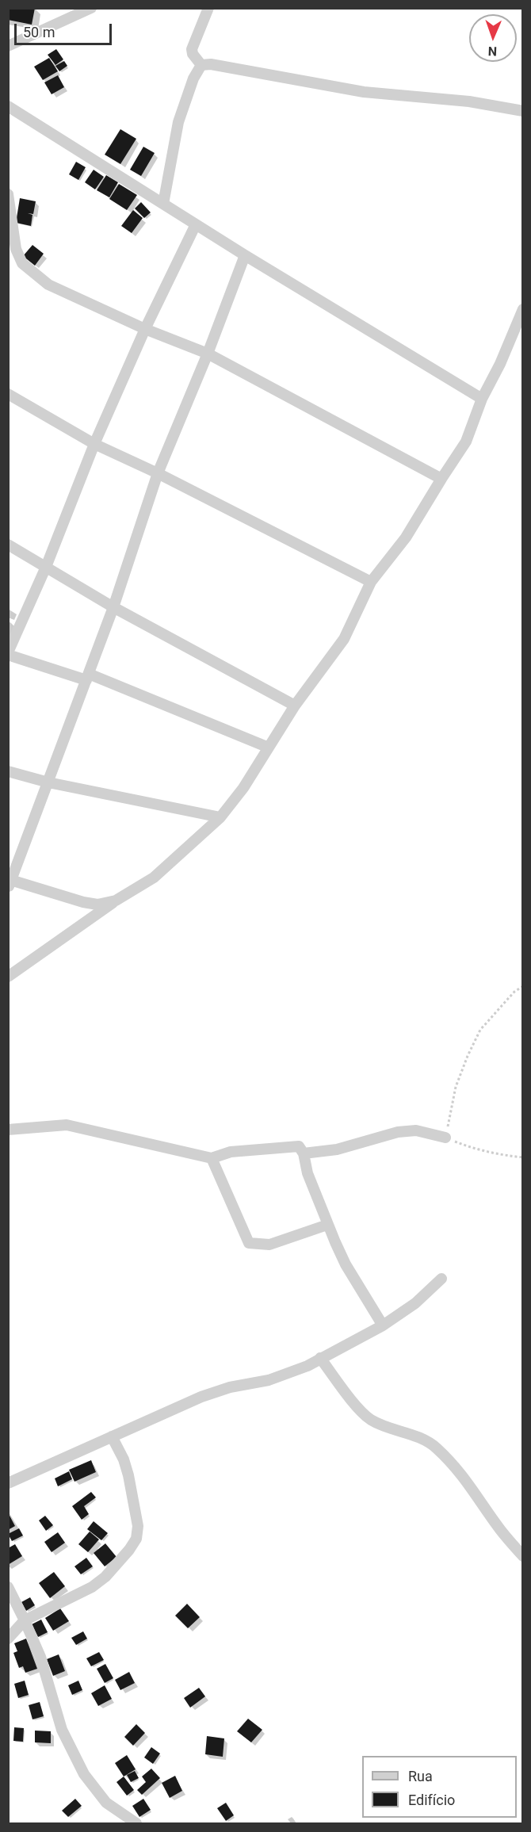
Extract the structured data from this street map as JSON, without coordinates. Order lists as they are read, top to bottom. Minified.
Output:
{"legend":["Rua","Edifício"],"scale_bar":"50 m","north":"bottom"}
